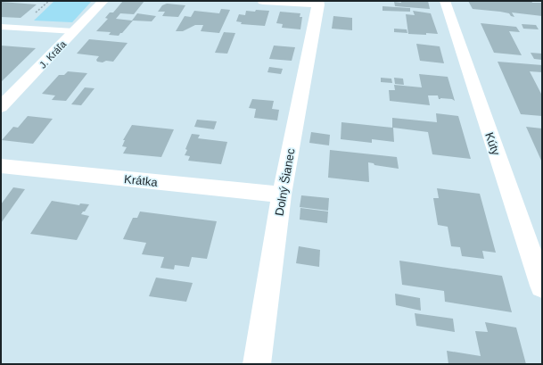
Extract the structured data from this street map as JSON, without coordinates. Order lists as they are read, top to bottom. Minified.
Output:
{"streets":{"street":["J. Kráľa","Kúty","Krátka","Dolný Šianec"]},"crossings":[["Krátka","Dolný Šianec"]]}
